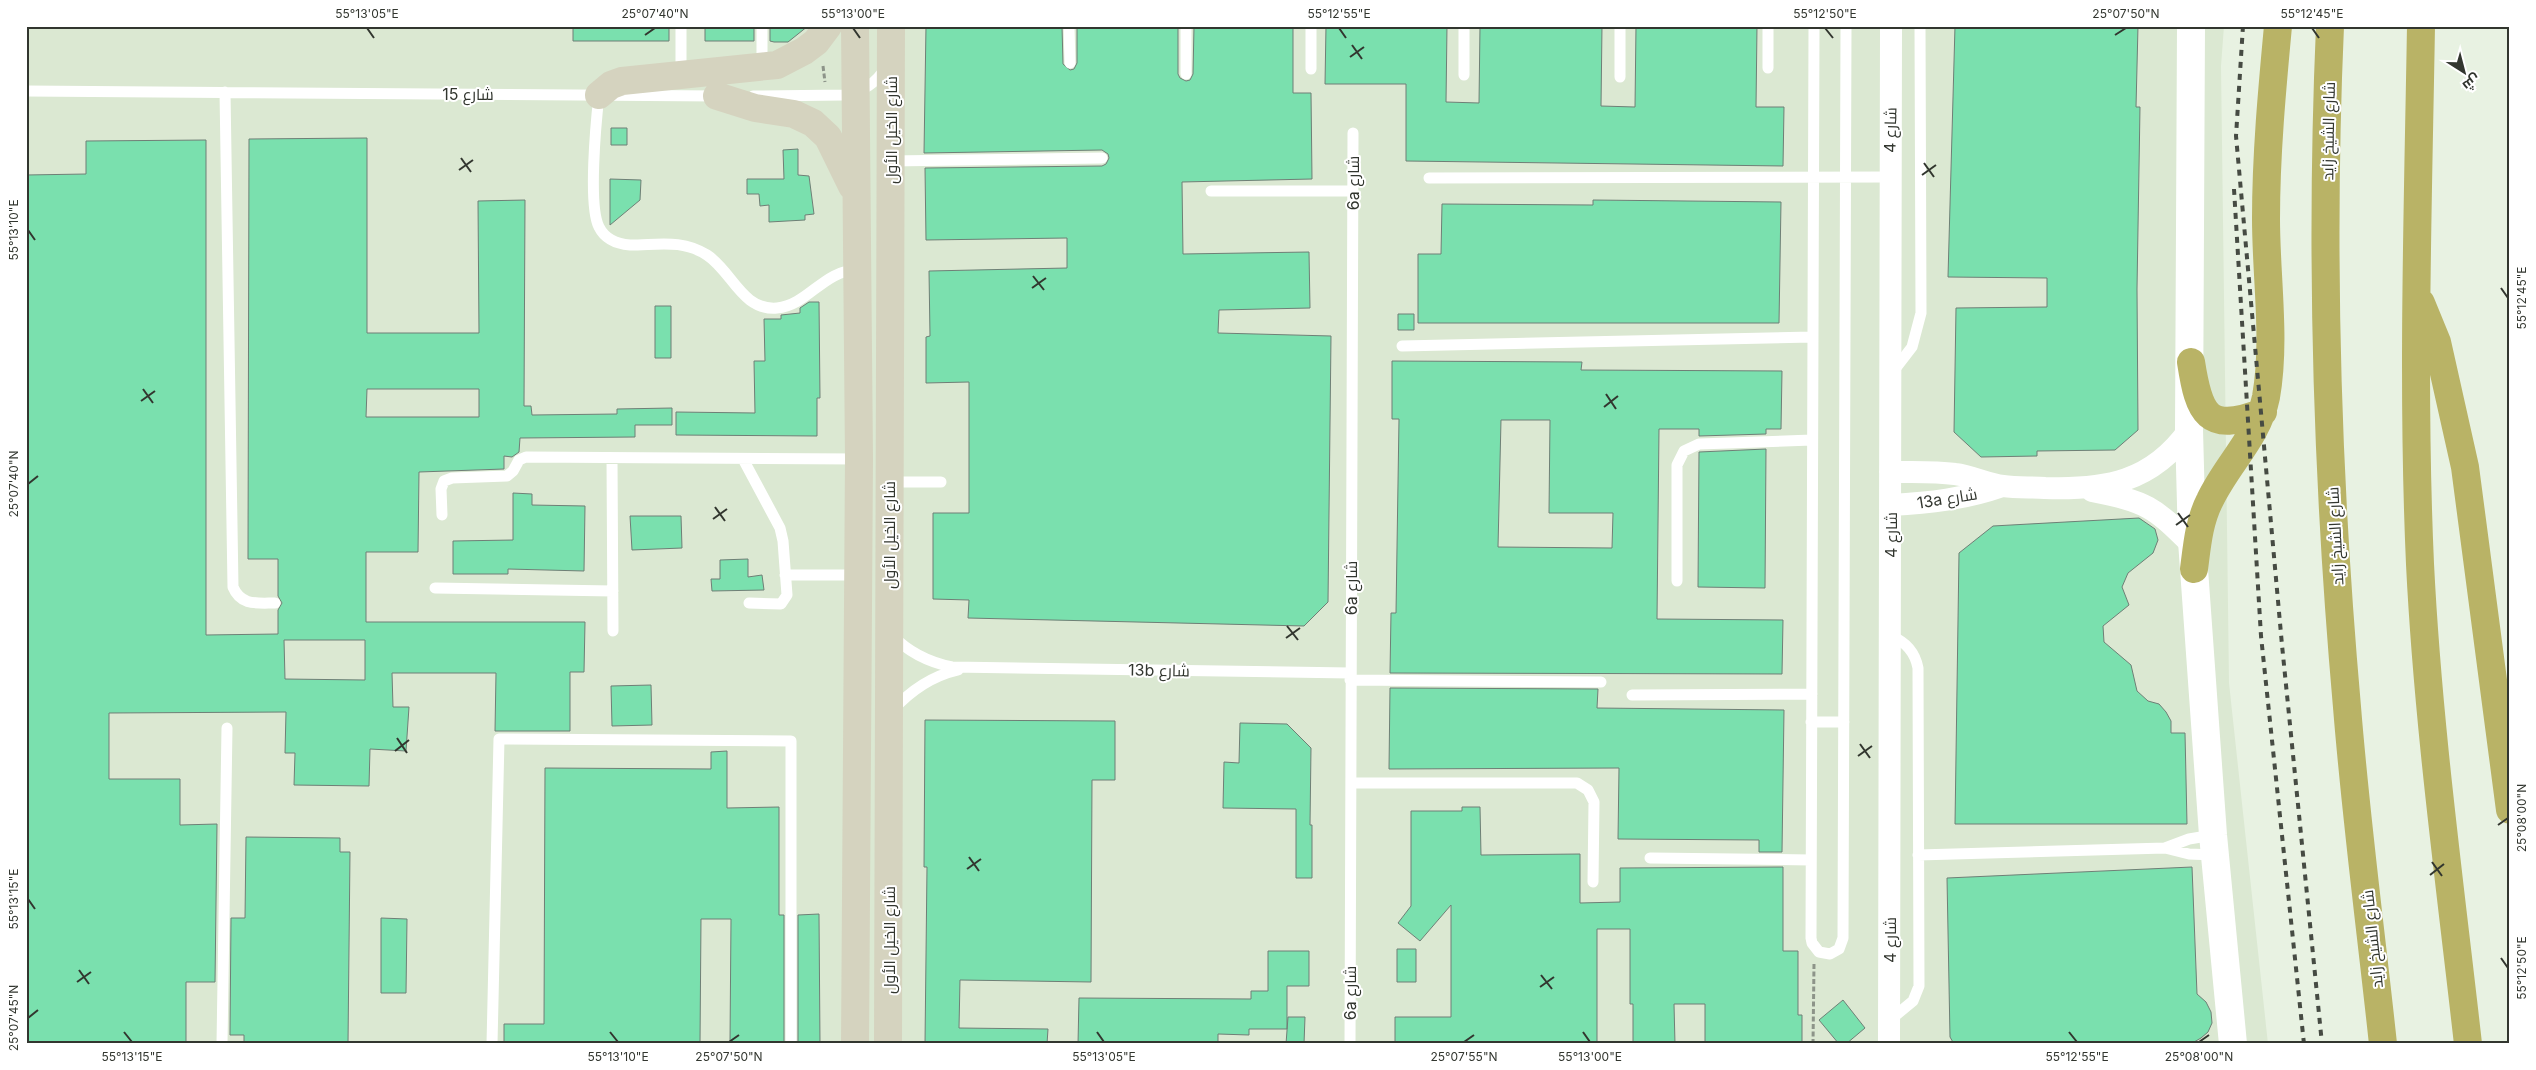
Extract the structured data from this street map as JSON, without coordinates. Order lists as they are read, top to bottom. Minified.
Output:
{"streets":{"highway":["شارع الشيخ زايد"],"main road":["شارع الخيل الأول"],"street":["شارع 4","13a شارع"],"lane":["شارع 15","6a شارع","13b شارع"]},"crossings":[["شارع 15","شارع الخيل الأول"],["شارع الخيل الأول","13b شارع"],["شارع 4","13a شارع"],["6a شارع","13b شارع"]],"north":"bottom right","coordinates":["55°13'05\"E","25°07'40\"N","55°13'00\"E","55°12'55\"E","55°12'50\"E","25°07'50\"N","55°12'45\"E","55°13'10\"E","25°08'00\"N","55°13'15\"E","25°07'45\"N","25°07'55\"N"]}
